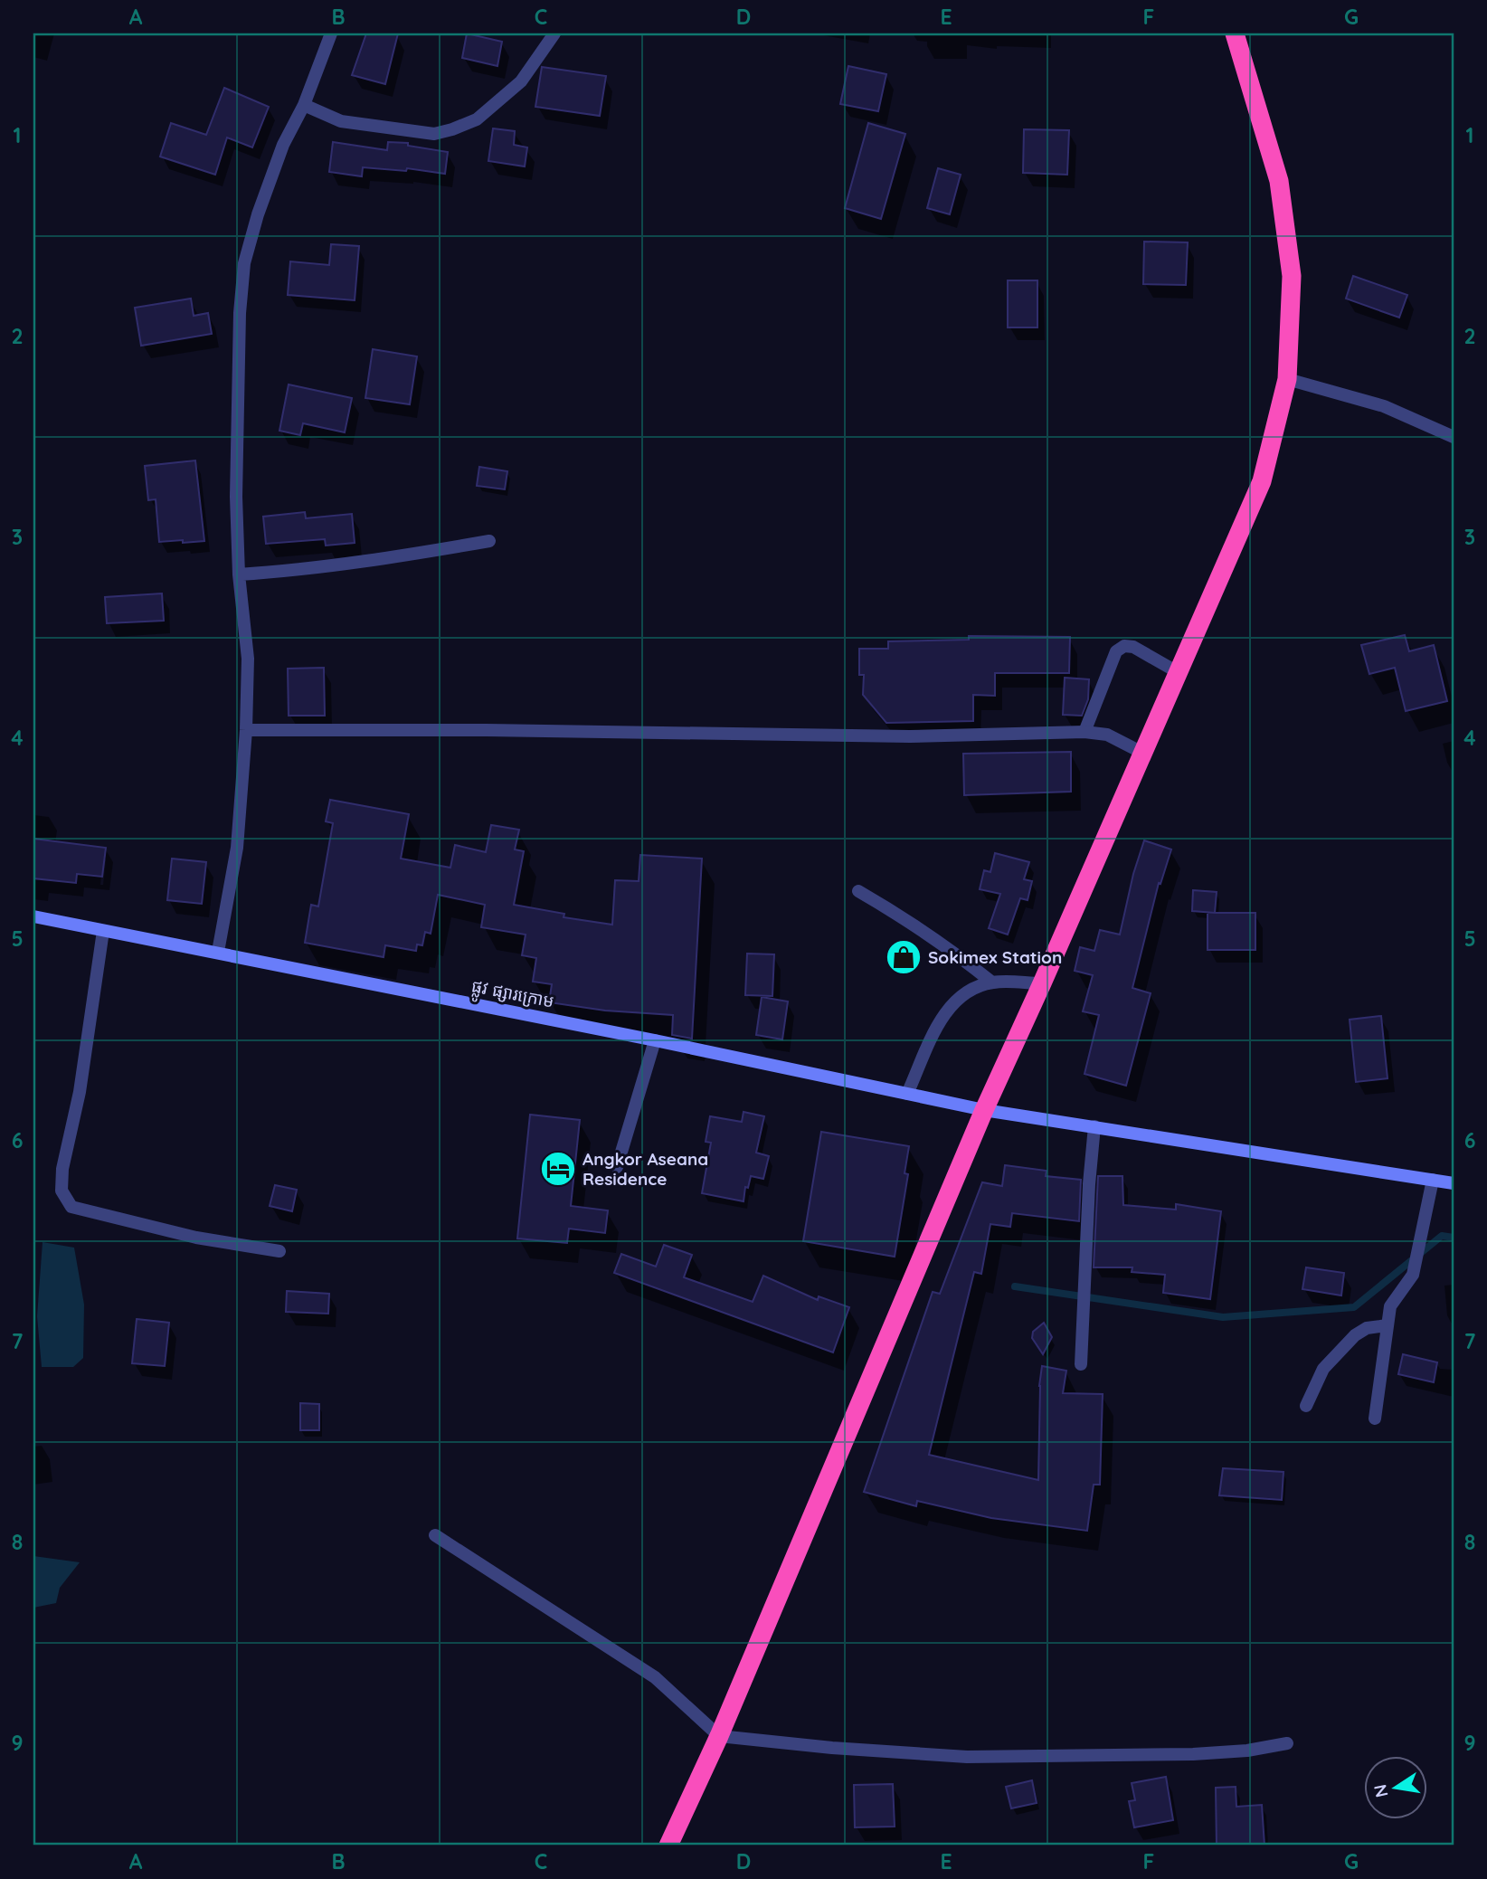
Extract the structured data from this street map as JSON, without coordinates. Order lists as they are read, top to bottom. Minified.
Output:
{"streets":{"main road":["ផ្លូវ ផ្សារក្រោម"]},"places":{"shop":["Sokimex Station"],"hotel":["Angkor Aseana Residence"]},"north":"left","grid":{"columns":["A","B","C","D","E","F","G"],"rows":["1","2","3","4","5","6","7","8","9"]}}
